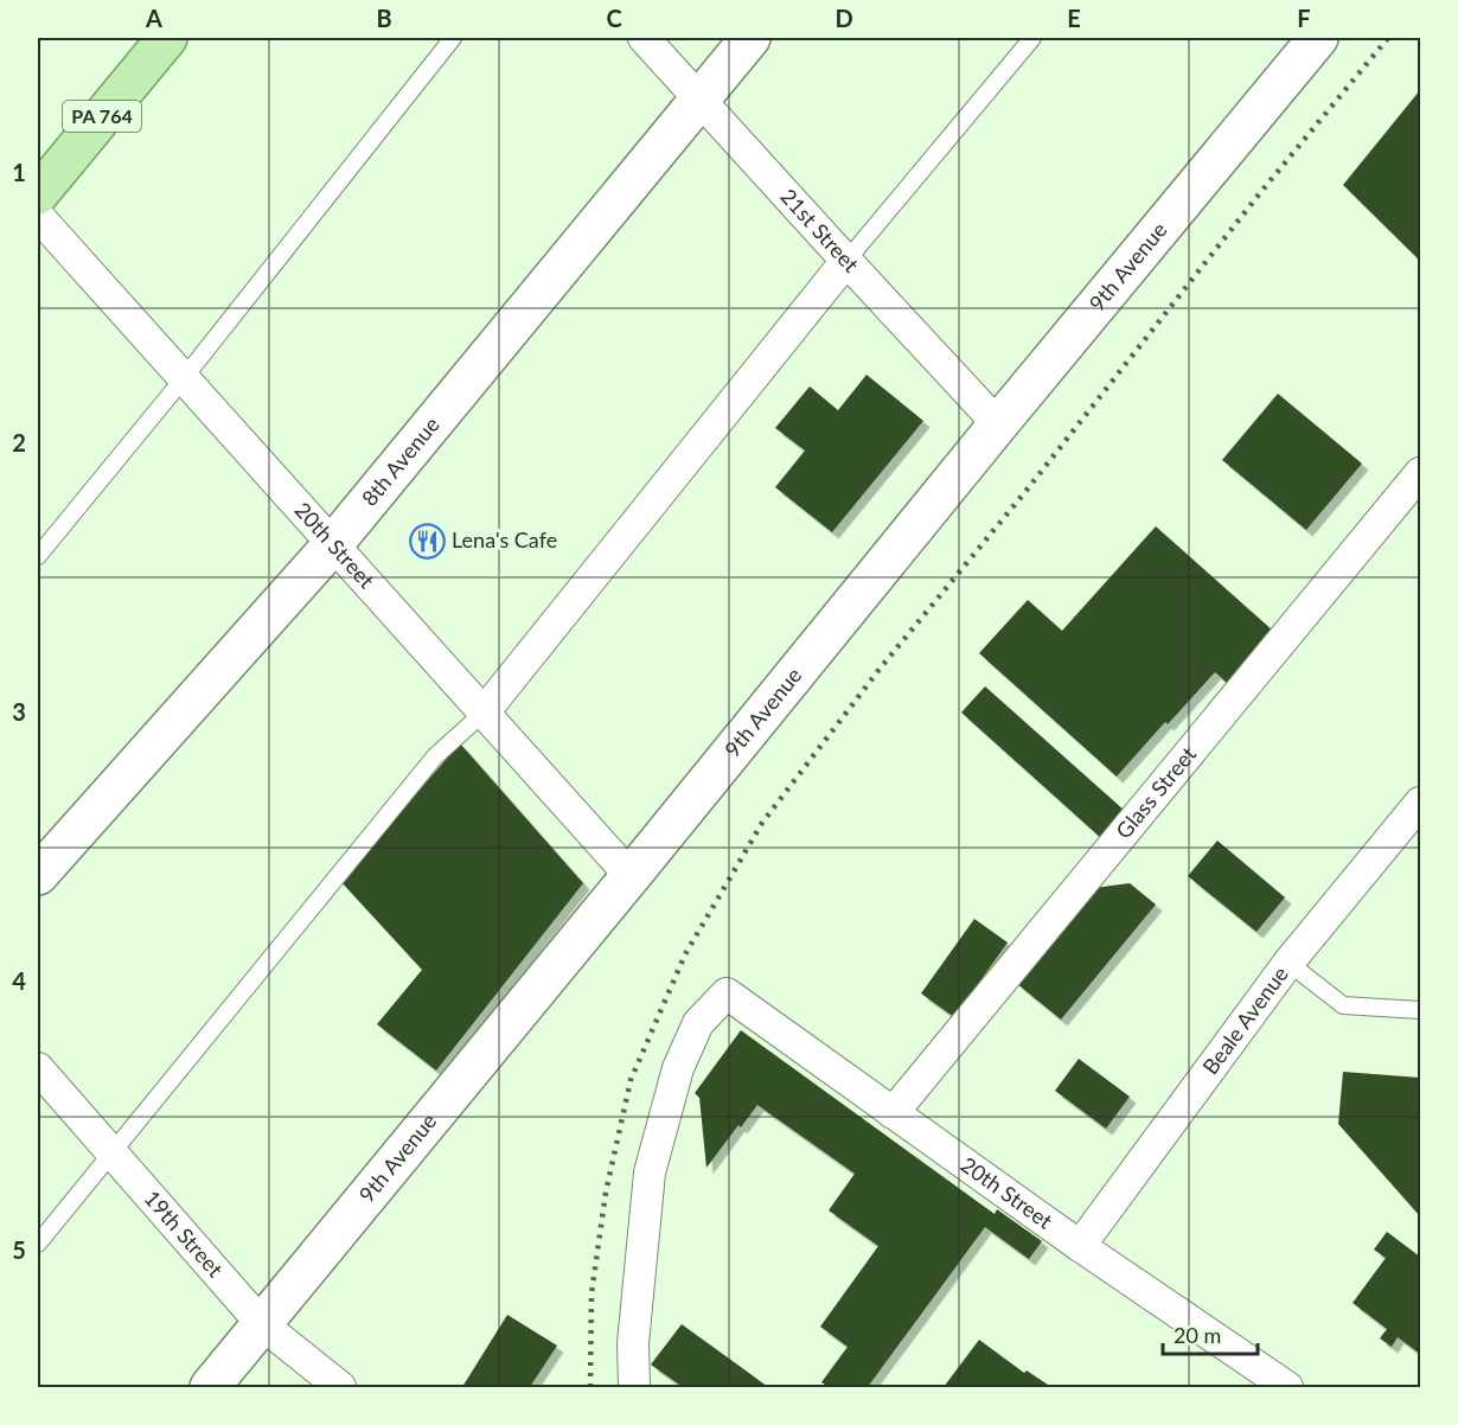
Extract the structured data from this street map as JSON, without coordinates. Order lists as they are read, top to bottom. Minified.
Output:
{"streets":{"main road":["PA 764"],"street":["21st Street","9th Avenue","8th Avenue","20th Street","Glass Street","Beale Avenue","19th Street"]},"crossings":[["21st Street","9th Avenue"],["21st Street","8th Avenue"],["9th Avenue","20th Street"],["9th Avenue","19th Street"],["8th Avenue","20th Street"],["20th Street","Glass Street"],["20th Street","Beale Avenue"]],"places":{"restaurant":["Lena's Cafe"]},"scale_bar":"20 m","grid":{"columns":["A","B","C","D","E","F"],"rows":["1","2","3","4","5"]}}
